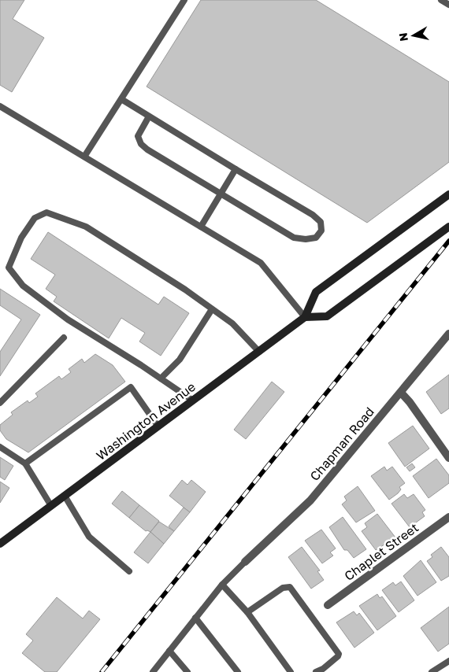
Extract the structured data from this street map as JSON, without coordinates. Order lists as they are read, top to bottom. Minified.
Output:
{"streets":{"main road":["Washington Avenue"],"street":["Chapman Road","Chaplet Street"]},"north":"left"}
